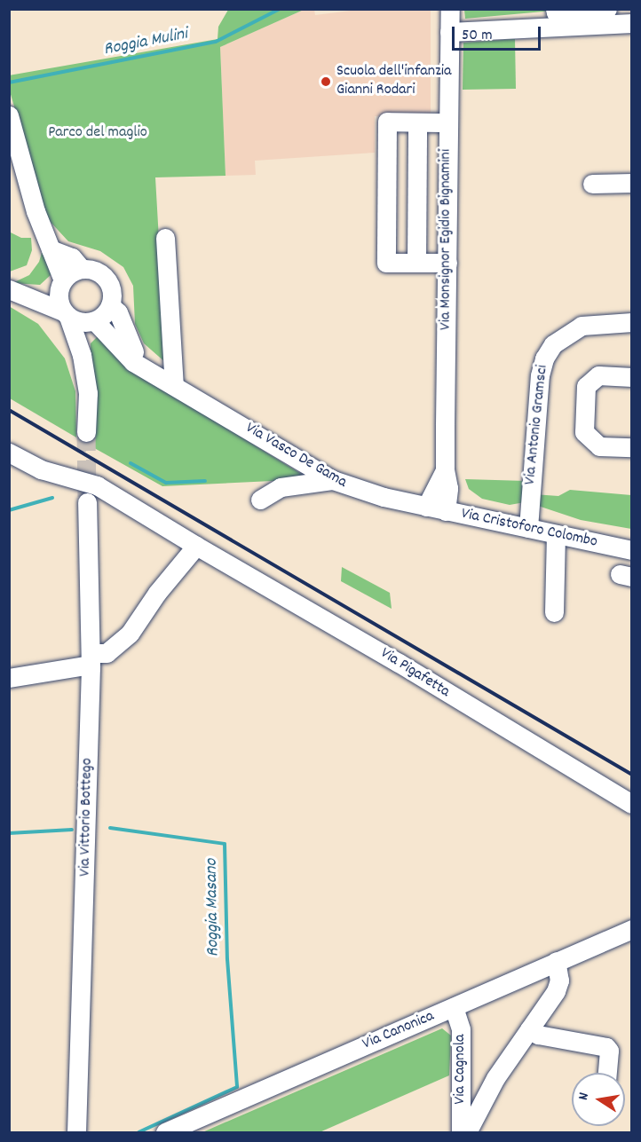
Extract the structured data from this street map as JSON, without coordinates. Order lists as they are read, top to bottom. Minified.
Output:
{"streets":{"street":["Via Monsignor Egidio Bignamini","Via Antonio Gramsci","Via Vasco De Gama","Via Cristoforo Colombo","Via Pigafetta","Via Vittorio Bottego","Via Canonica","Via Cagnola"]},"crossings":[["Via Monsignor Egidio Bignamini","Via Vasco De Gama"],["Via Monsignor Egidio Bignamini","Via Cristoforo Colombo"],["Via Antonio Gramsci","Via Cristoforo Colombo"],["Via Vasco De Gama","Via Cristoforo Colombo"],["Via Canonica","Via Cagnola"]],"water":["Roggia Mulini","Roggia Masano"],"parks":["Parco del maglio"],"places":["Scuola dell'infanzia Gianni Rodari"],"scale_bar":"50 m","north":"left"}
